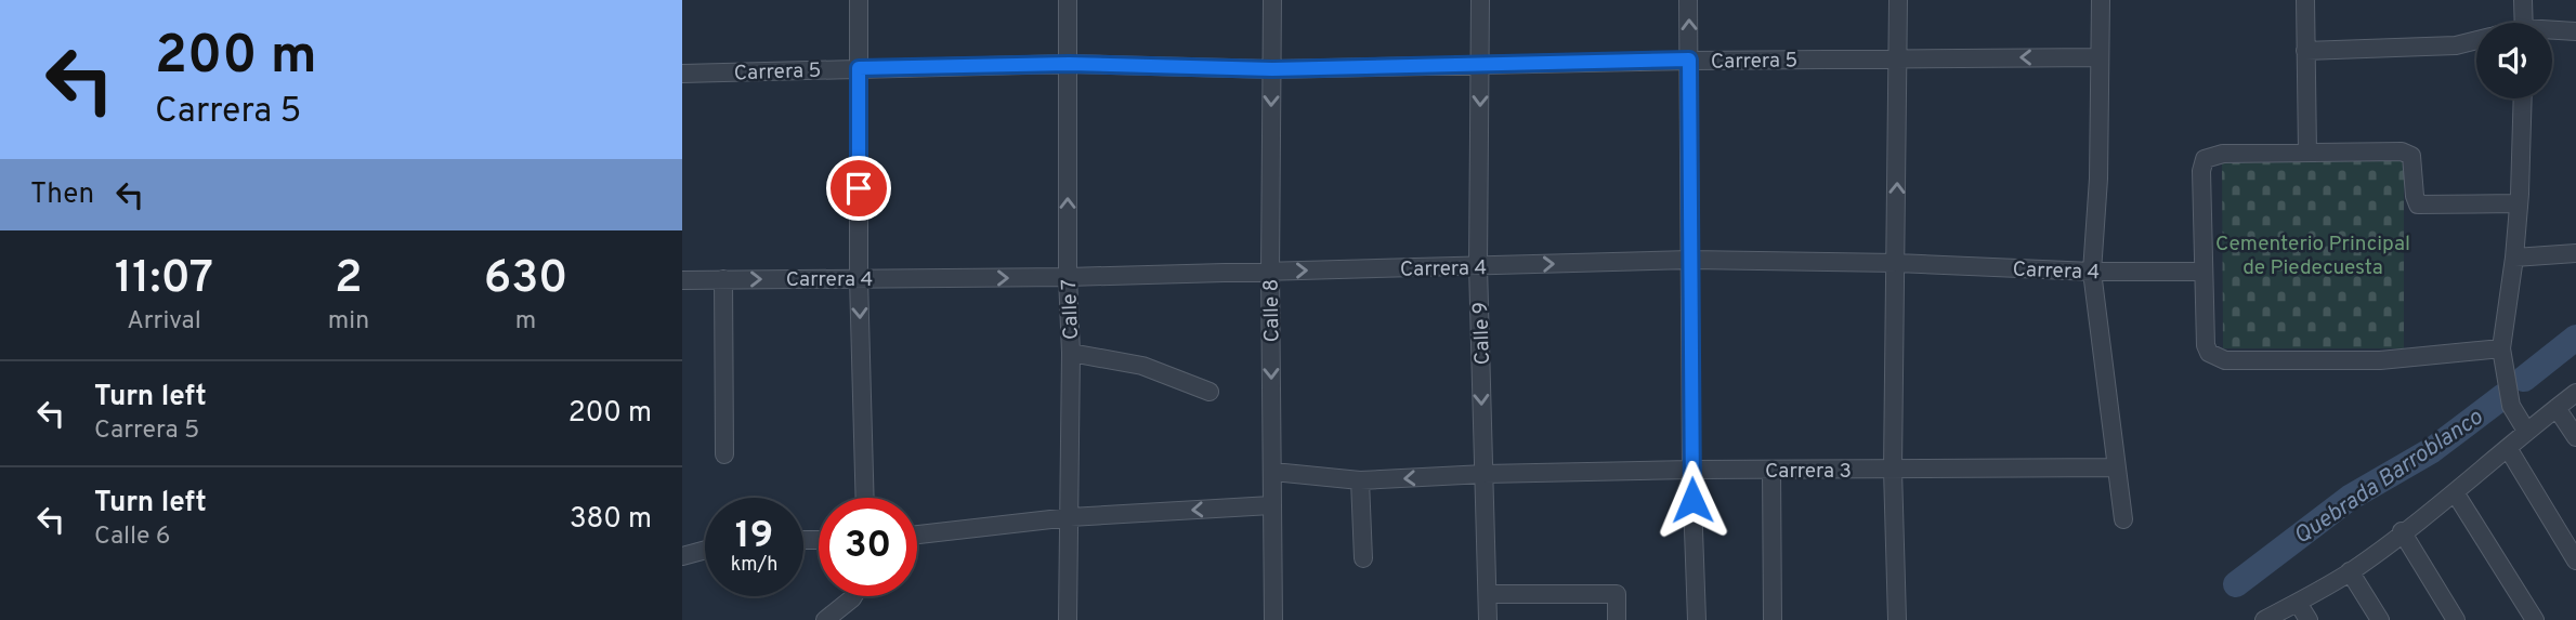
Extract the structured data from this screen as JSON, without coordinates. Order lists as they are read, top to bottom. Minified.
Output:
{"streets":{"street":["Carrera 5","Carrera 4","Calle 7","Calle 8","Calle 9","Carrera 3"]},"crossings":[["Carrera 5","Calle 7"],["Carrera 5","Calle 8"],["Carrera 5","Calle 9"],["Carrera 4","Calle 7"],["Carrera 4","Calle 8"],["Carrera 4","Calle 9"],["Calle 8","Carrera 3"],["Calle 9","Carrera 3"]],"one_way":["Carrera 4","Calle 8","Calle 9"],"water":["Quebrada Barroblanco"],"parks":["Cementerio Principal de Piedecuesta"],"page":{"turn":["200 m","Carrera 5"],"then":"Then","eta":["11:07","Arrival","2","min","630","m"],"list":[{"name":"Turn left","note":"Carrera 5","value":"200 m"},{"name":"Turn left","note":"Calle 6","value":"380 m"}],"speed":"19 km/h","limit":"30"}}
